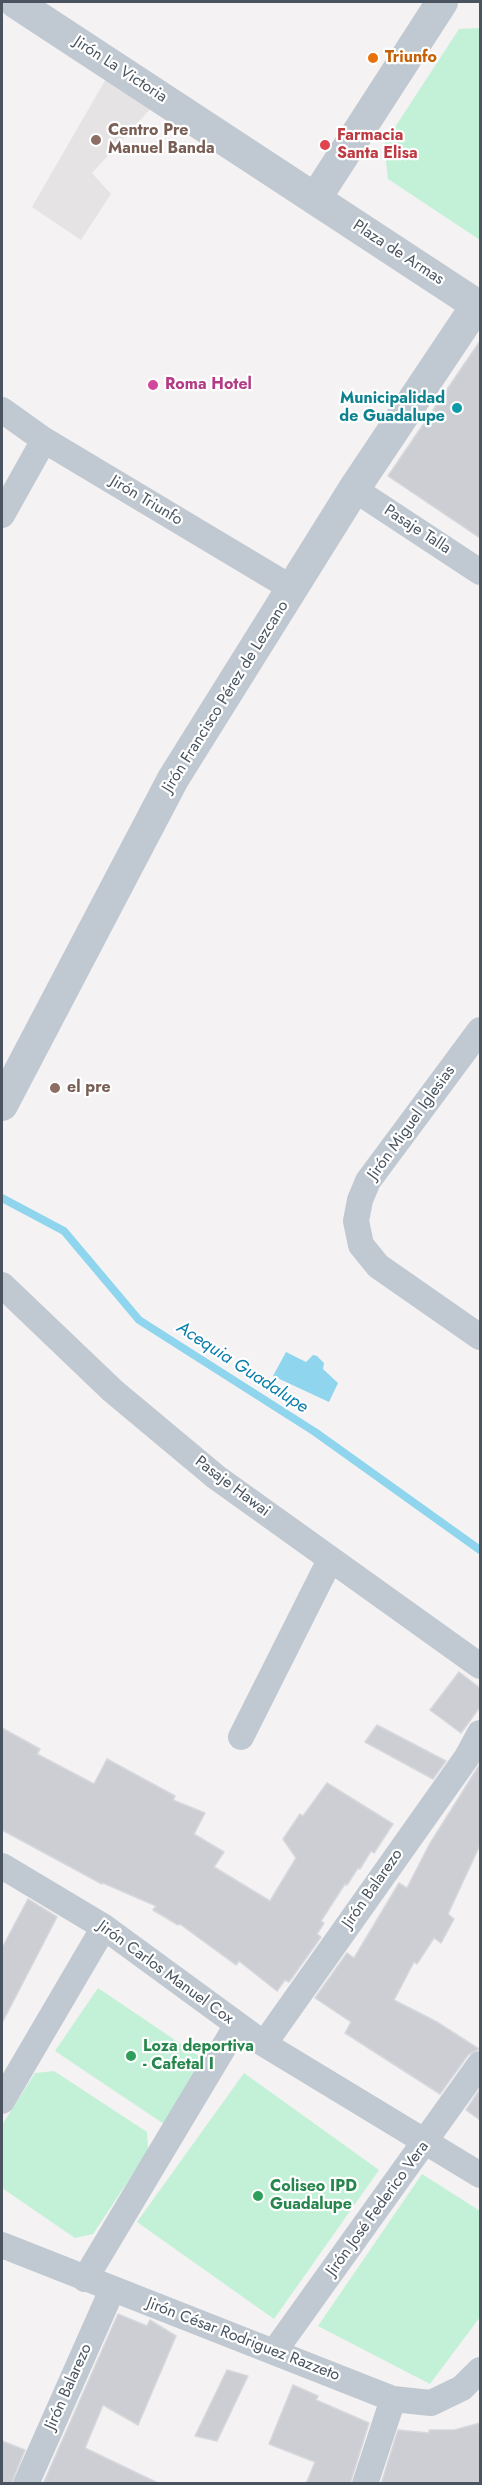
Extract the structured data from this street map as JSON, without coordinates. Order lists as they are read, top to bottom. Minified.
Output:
{"streets":{"street":["Jirón La Victoria","Plaza de Armas","Jirón Triunfo","Pasaje Talla","Jirón Francisco Pérez de Lezcano","Jirón Miguel Iglesias","Pasaje Hawai","Jirón Balarezo","Jirón Carlos Manuel Cox","Jirón José Federico Vera","Jirón César Rodriguez Razzeto"]},"crossings":[["Jirón La Victoria","Plaza de Armas"],["Plaza de Armas","Jirón Francisco Pérez de Lezcano"],["Jirón Triunfo","Jirón Francisco Pérez de Lezcano"],["Pasaje Talla","Jirón Francisco Pérez de Lezcano"],["Jirón Balarezo","Jirón Carlos Manuel Cox"],["Jirón Balarezo","Jirón César Rodriguez Razzeto"],["Jirón Carlos Manuel Cox","Jirón José Federico Vera"],["Jirón José Federico Vera","Jirón César Rodriguez Razzeto"]],"water":["Acequia Guadalupe"],"places":["Triunfo","Centro Pre Manuel Banda","Farmacia Santa Elisa","Roma Hotel","Municipalidad de Guadalupe","el pre","Loza deportiva - Cafetal I","Coliseo IPD Guadalupe"]}
